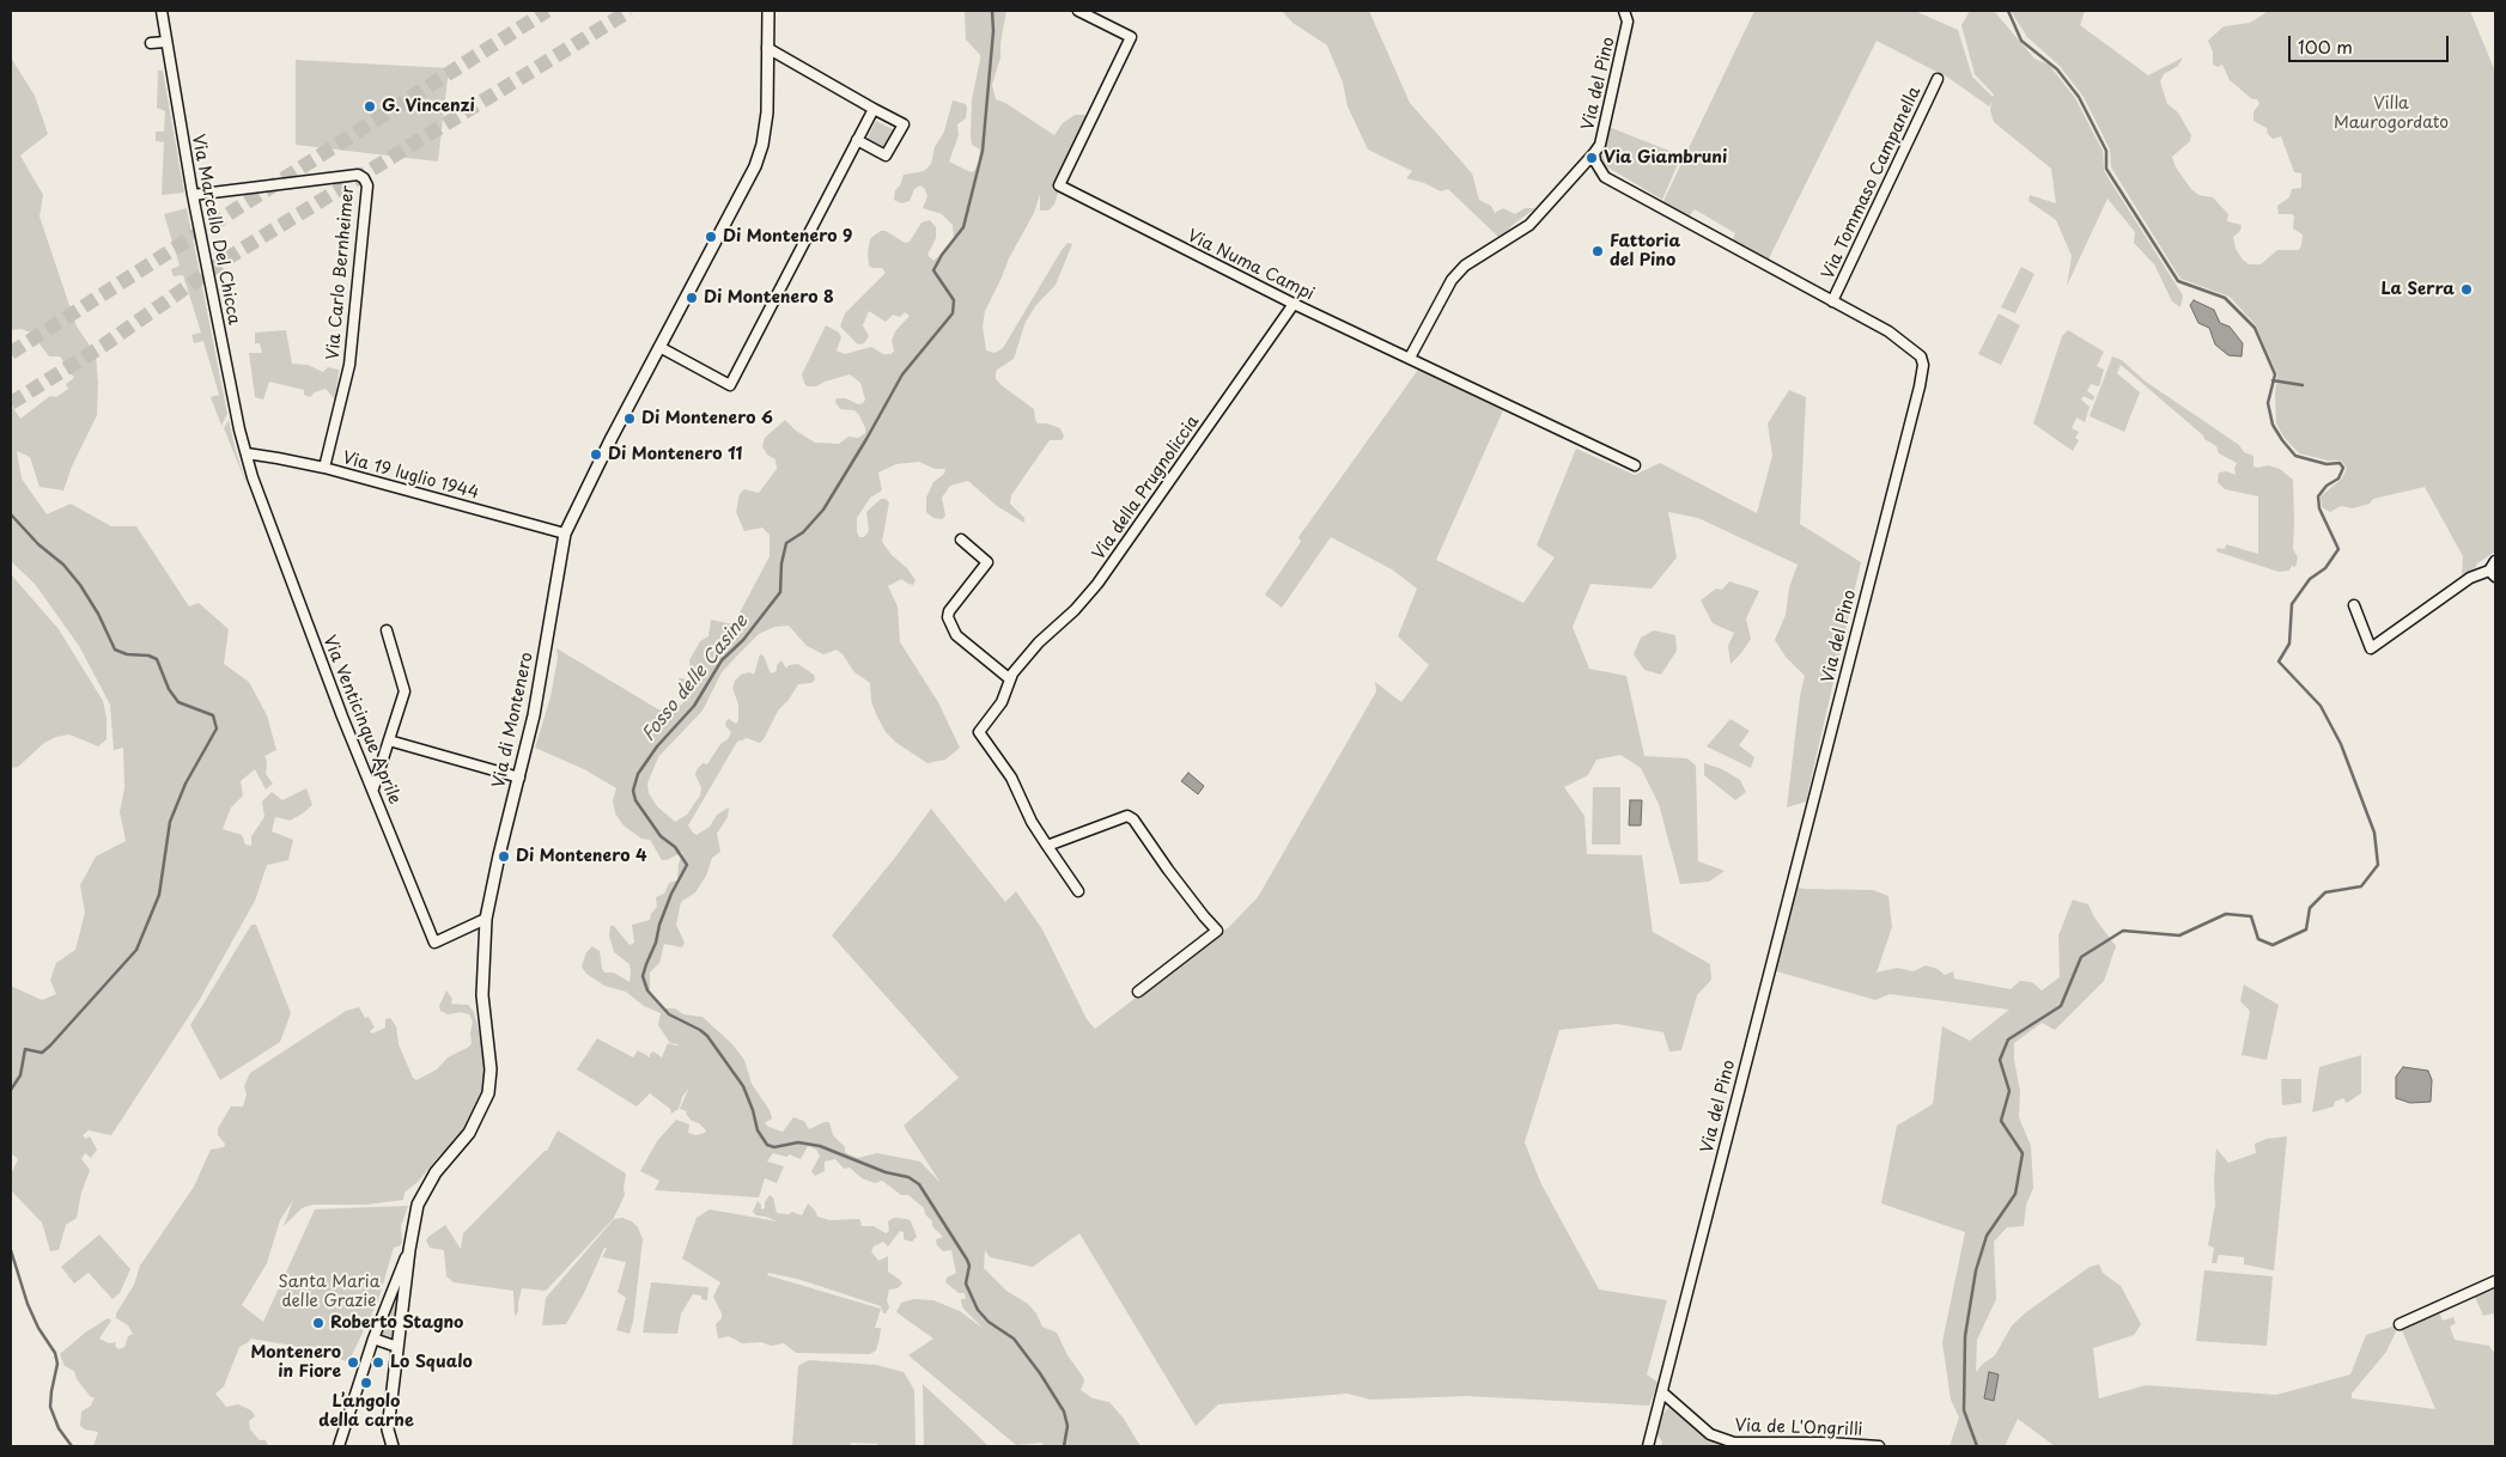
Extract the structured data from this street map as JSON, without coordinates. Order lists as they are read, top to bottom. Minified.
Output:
{"streets":{"street":["Via del Pino","Via Tommaso Campanella","Via Marcello Del Chicca","Via Numa Campi","Via Carlo Bernheimer","Via 19 luglio 1944","Via della Prugnoliccia","Via Venticinque Aprile","Via di Montenero","Via de L'Ongrilli"]},"crossings":[["Via del Pino","Via Tommaso Campanella"],["Via del Pino","Via de L'Ongrilli"],["Via Marcello Del Chicca","Via Carlo Bernheimer"],["Via Marcello Del Chicca","Via 19 luglio 1944"],["Via Marcello Del Chicca","Via Venticinque Aprile"],["Via Numa Campi","Via della Prugnoliccia"],["Via Carlo Bernheimer","Via 19 luglio 1944"],["Via 19 luglio 1944","Via Venticinque Aprile"],["Via 19 luglio 1944","Via di Montenero"],["Via Venticinque Aprile","Via di Montenero"]],"water":["Fosso delle Casine"],"parks":["Villa Maurogordato","Santa Maria delle Grazie"],"places":["G. Vincenzi","Via Giambruni","Di Montenero 9","Fattoria del Pino","La Serra","Di Montenero 8","Di Montenero 6","Di Montenero 11","Di Montenero 4","Roberto Stagno","Montenero in Fiore","Lo Squalo","L’angolo della carne"],"scale_bar":"100 m"}
